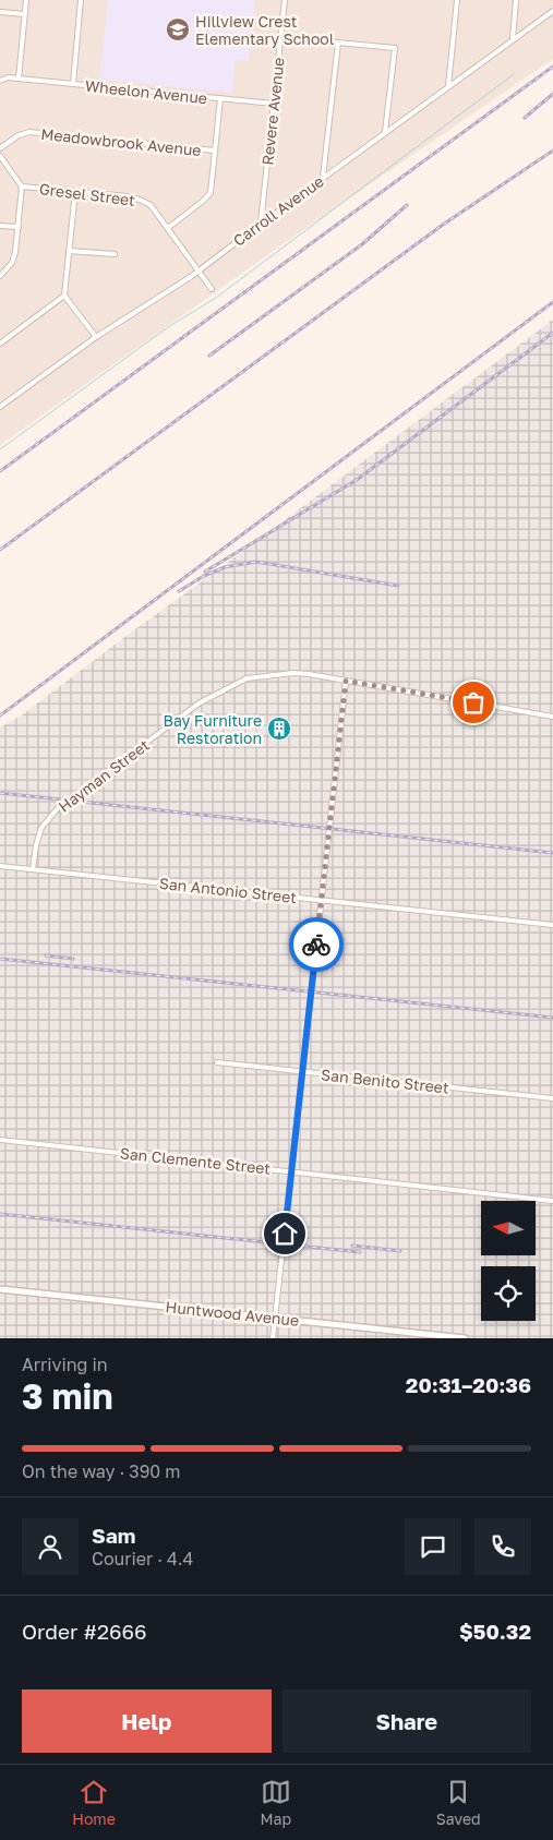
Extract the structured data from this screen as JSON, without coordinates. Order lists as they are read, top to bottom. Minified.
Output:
{"streets":{"street":["Wheelon Avenue","Revere Avenue","Meadowbrook Avenue","Gresel Street","Carroll Avenue","Hayman Street","San Antonio Street","San Benito Street","San Clemente Street","Huntwood Avenue"]},"crossings":[["Wheelon Avenue","Revere Avenue"],["Revere Avenue","Carroll Avenue"],["Gresel Street","Carroll Avenue"],["Hayman Street","San Antonio Street"]],"places":{"school or university":["Hillview Crest Elementary School"],"building":["Bay Furniture Restoration"]},"north":"left","page":{"heading":["3 min","Arriving in","20:31–20:36"],"panel":["Sam","Courier · 4.4","Order #2666","$50.32"],"bar":"On the way · 390 m","buttons":["Help","Share"],"tabs":["Home","Map","Saved"]}}
